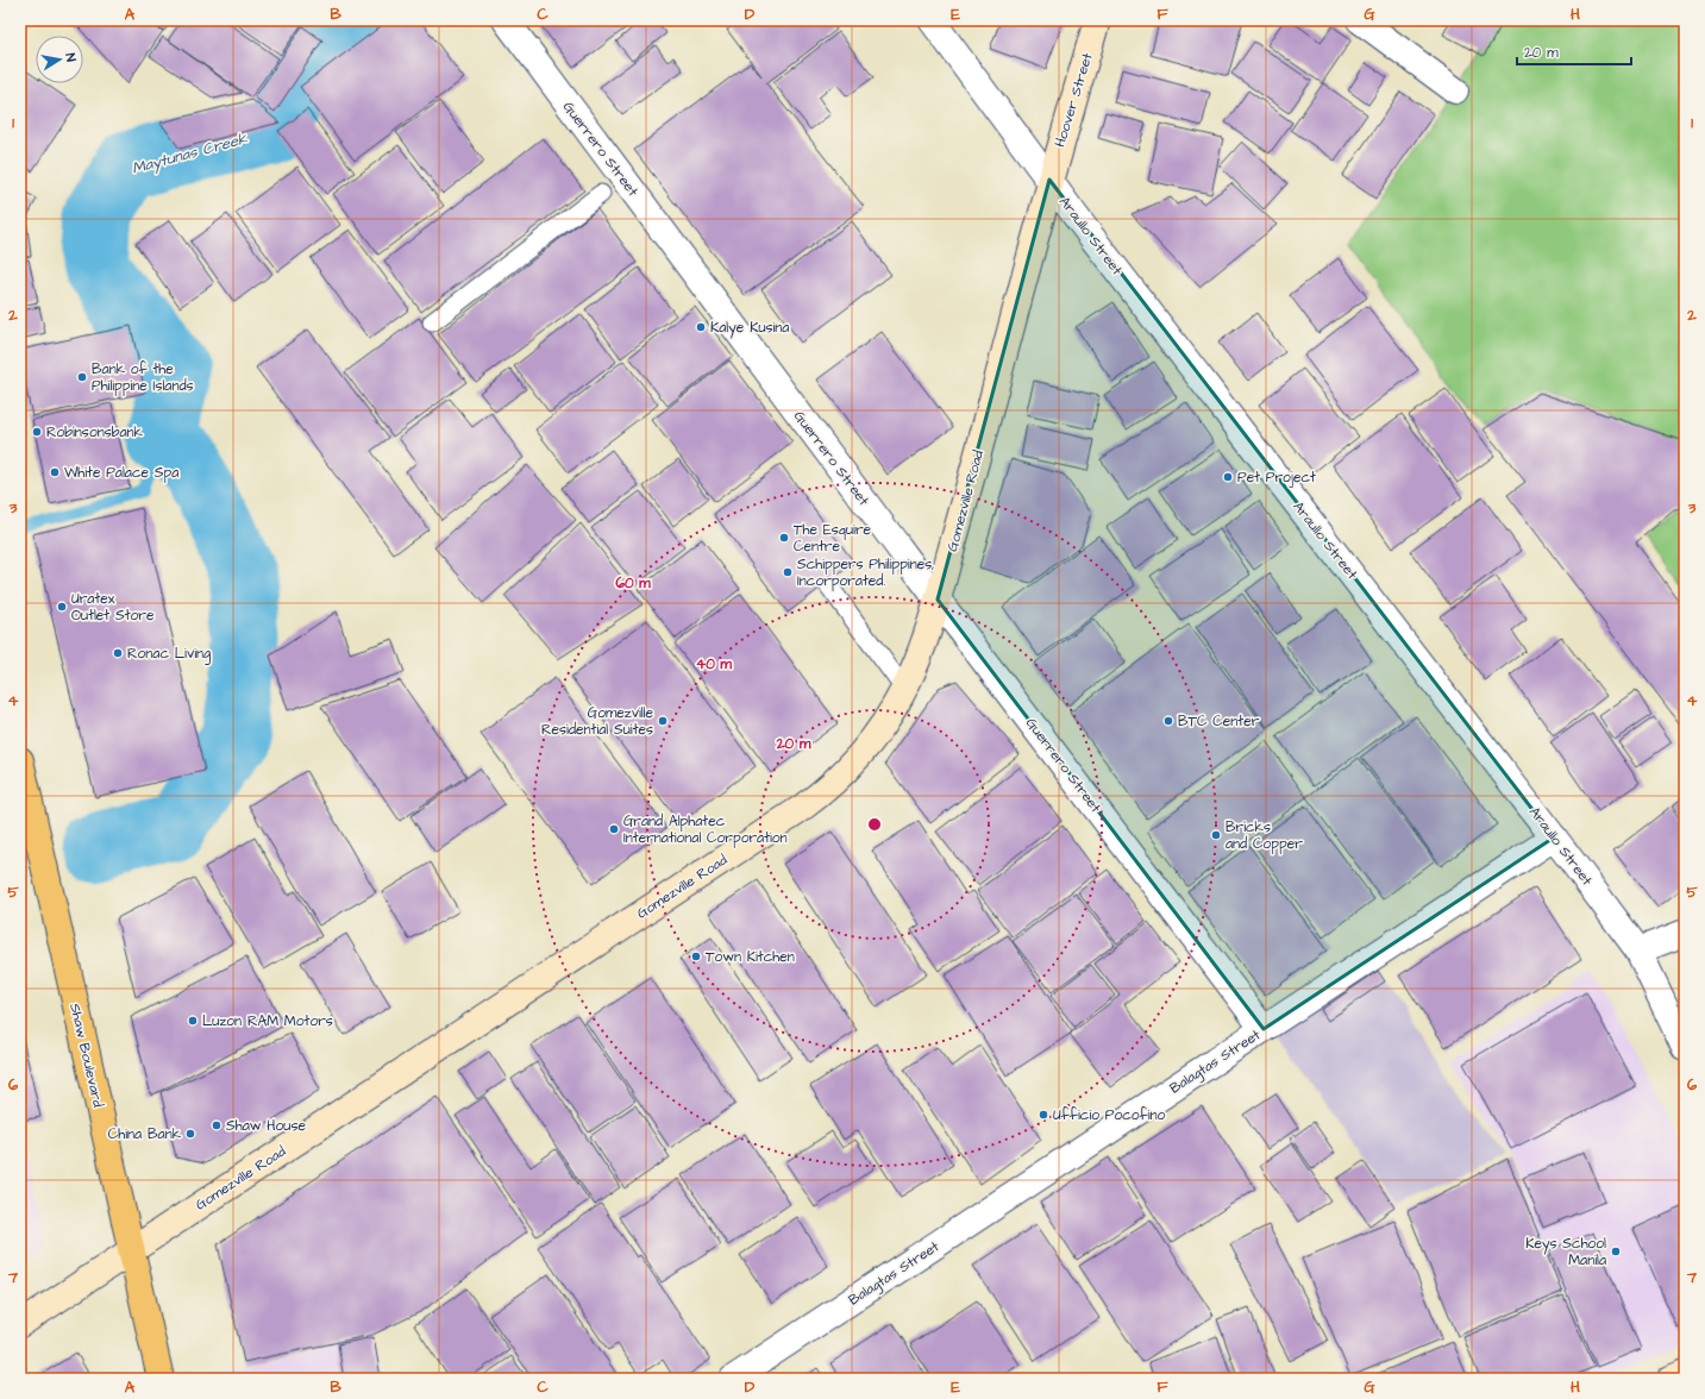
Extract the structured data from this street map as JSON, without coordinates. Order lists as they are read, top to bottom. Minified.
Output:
{"streets":{"main road":["Hoover Street","Gomezville Road","Shaw Boulevard"],"street":["Guerrero Street","Araullo Street","Balagtas Street"]},"crossings":[["Hoover Street","Araullo Street"],["Hoover Street","Gomezville Road"],["Guerrero Street","Gomezville Road"],["Guerrero Street","Balagtas Street"],["Araullo Street","Gomezville Road"],["Araullo Street","Balagtas Street"],["Gomezville Road","Shaw Boulevard"]],"water":["Maytunas Creek"],"places":["Kalye Kusina","Bank of the Philippine Islands","Robinsonsbank","White Palace Spa","Pet Project","The Esquire Centre","Schippers Philippines, Incorporated.","Uratex Outlet Store","Ronac Living","Gomezville Residential Suites","BTC Center","Grand Alphatec International Corporation","Bricks and Copper","Town Kitchen","Luzon RAM Motors","Ufficio Pocofino","Shaw House","China Bank","Keys School Manila"],"scale_bar":"20 m","north":"right","grid":{"columns":["A","B","C","D","E","F","G","H"],"rows":["1","2","3","4","5","6","7"]},"rings":["60 m","40 m","20 m"]}
